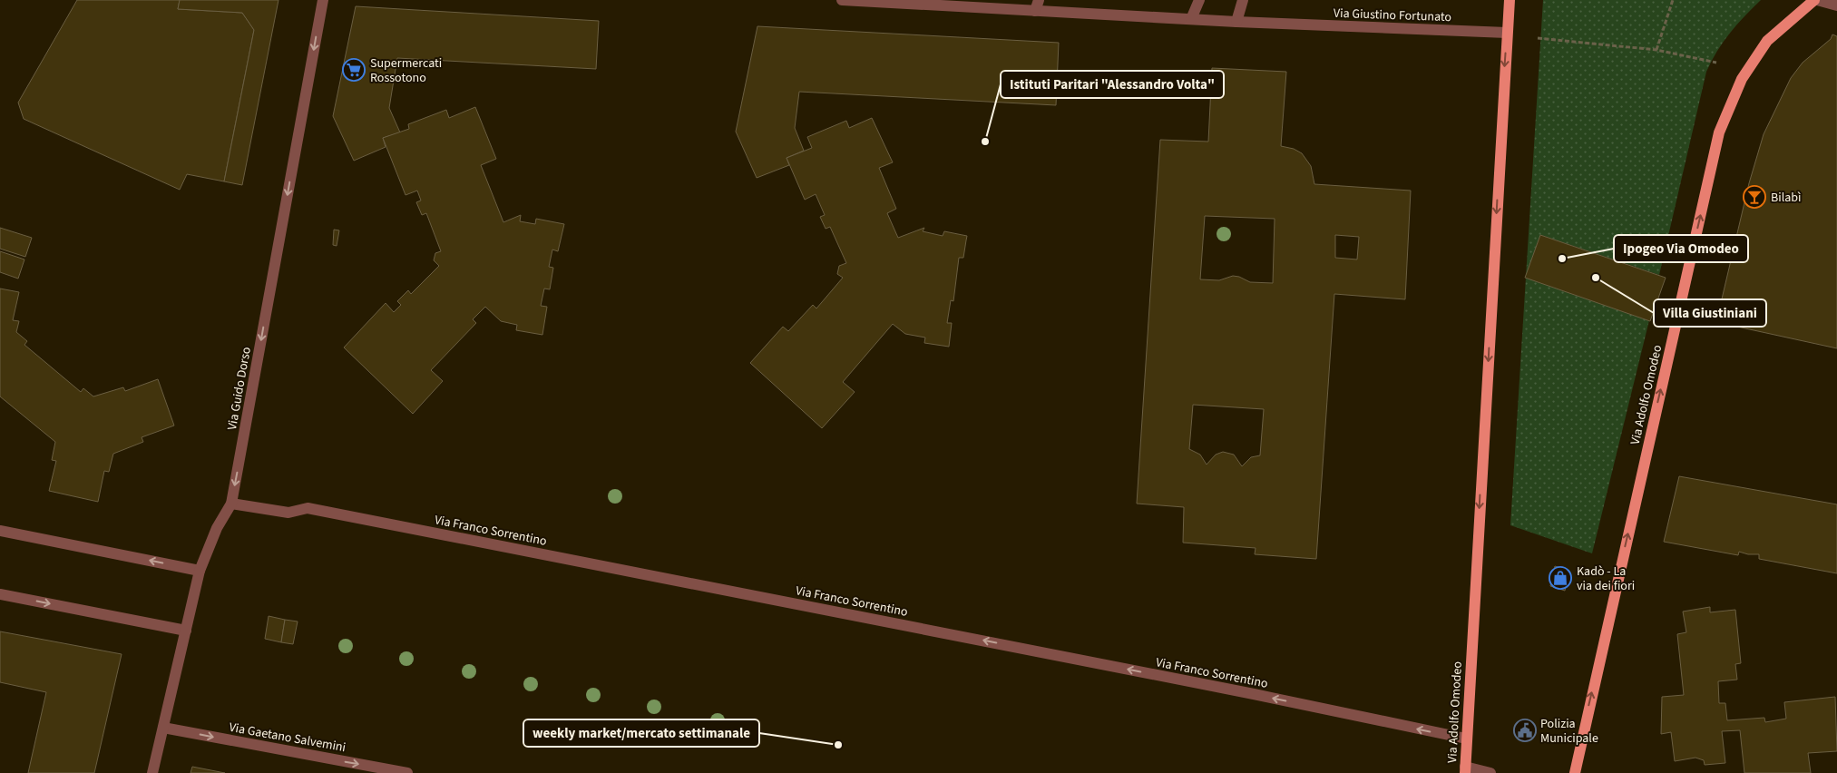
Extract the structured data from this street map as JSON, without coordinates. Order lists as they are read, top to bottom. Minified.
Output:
{"streets":{"main road":["Via Adolfo Omodeo"],"street":["Via Giustino Fortunato","Via Guido Dorso","Via Franco Sorrentino","Via Gaetano Salvemini"]},"crossings":[["Via Giustino Fortunato","Via Adolfo Omodeo"],["Via Guido Dorso","Via Franco Sorrentino"],["Via Guido Dorso","Via Gaetano Salvemini"],["Via Adolfo Omodeo","Via Franco Sorrentino"]],"one_way":["Via Guido Dorso","Via Franco Sorrentino","Via Gaetano Salvemini"],"places":{"supermarket":["Supermercati Rossotono"],"other":["Istituti Paritari \"Alessandro Volta\"","Ipogeo Via Omodeo","Villa Giustiniani","weekly market/mercato settimanale"],"bar":["Bilabì"],"shop":["Kadò - La via dei fiori"],"public building":["Polizia Municipale"]}}
